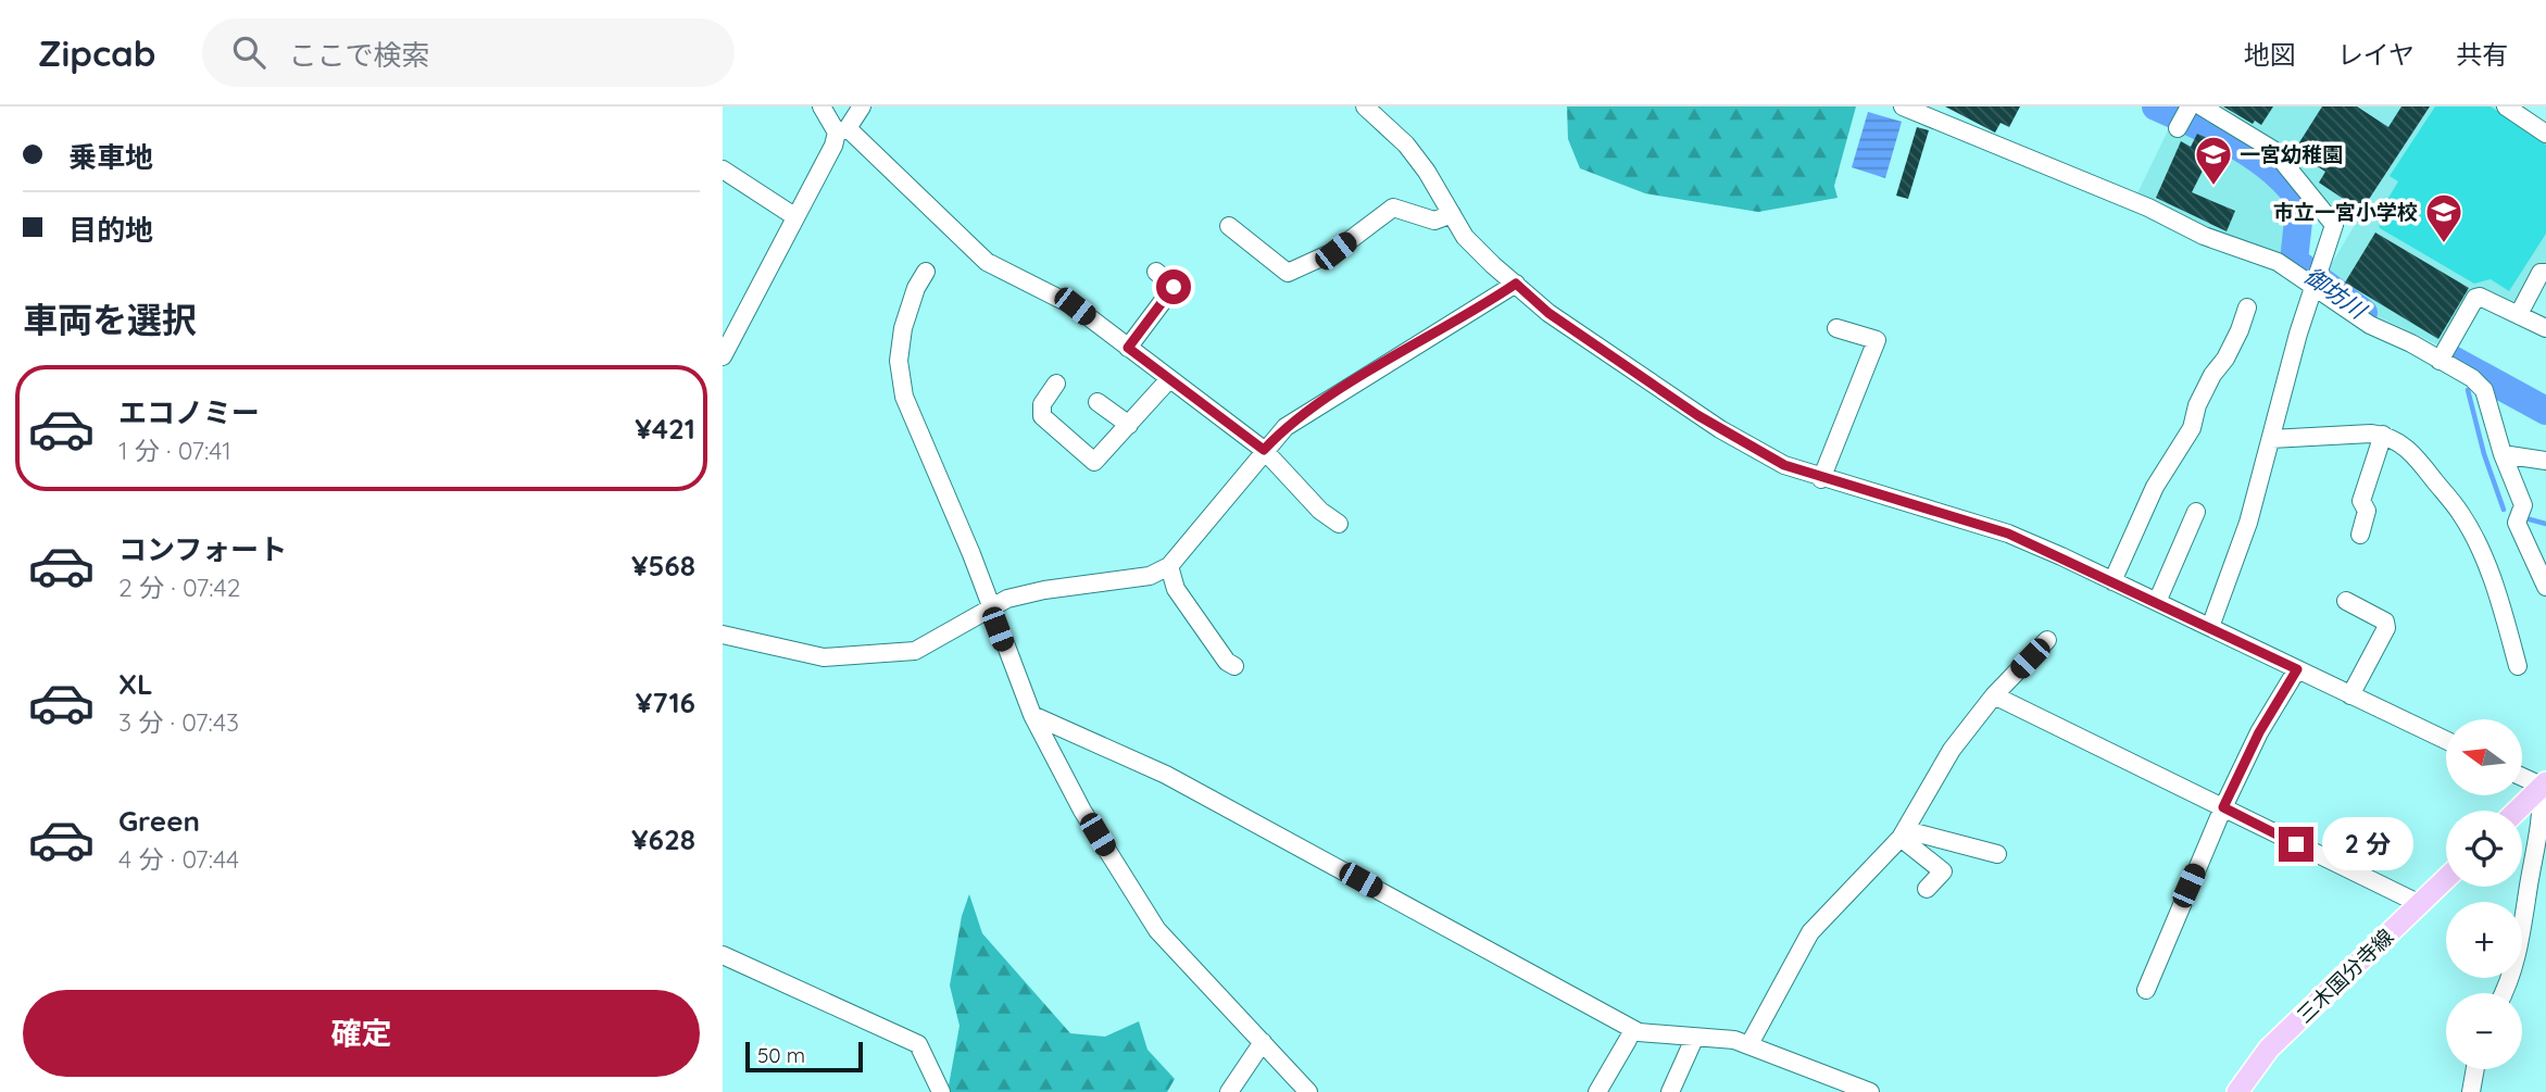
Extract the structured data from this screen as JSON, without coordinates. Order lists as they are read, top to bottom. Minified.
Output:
{"streets":{"main road":["三木国分寺線"]},"water":["御坊川"],"places":{"school or university":["一宮幼稚園","市立一宮小学校"]},"scale_bar":"50 m","north":"left","page":{"header":"Zipcab","search":"ここで検索","nav":["地図","レイヤ","共有"],"banner":["乗車地","目的地"],"heading":"車両を選択","list":[{"name":"エコノミー","note":"1 分 · 07:41","value":"¥421"},{"name":"コンフォート","note":"2 分 · 07:42","value":"¥568"},{"name":"XL","note":"3 分 · 07:43","value":"¥716"},{"name":"Green","note":"4 分 · 07:44","value":"¥628"}],"map_buttons":["+","−"],"bubble":"2 分","buttons":"確定","scale":"50 m"}}
